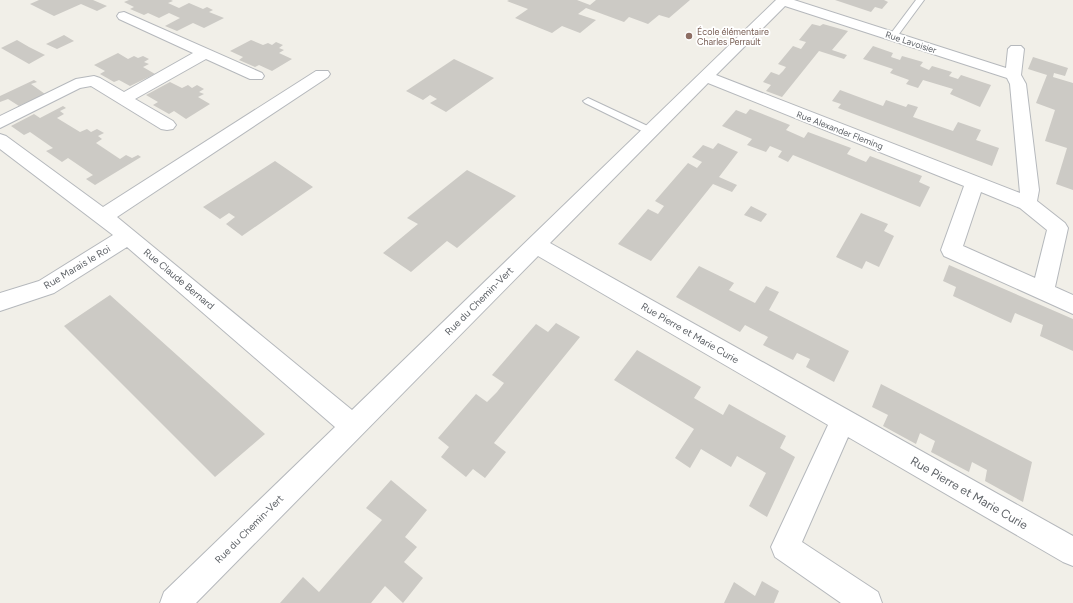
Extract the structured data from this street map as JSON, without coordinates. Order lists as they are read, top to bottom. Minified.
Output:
{"streets":{"street":["Rue Lavoisier","Rue Alexander Fleming","Rue Marais le Roi","Rue Claude Bernard","Rue du Chemin-Vert","Rue Pierre et Marie Curie"]},"crossings":[["Rue Lavoisier","Rue du Chemin-Vert"],["Rue Alexander Fleming","Rue du Chemin-Vert"],["Rue Marais le Roi","Rue Claude Bernard"],["Rue Claude Bernard","Rue du Chemin-Vert"],["Rue du Chemin-Vert","Rue Pierre et Marie Curie"]],"places":["École élémentaire Charles Perrault"]}
